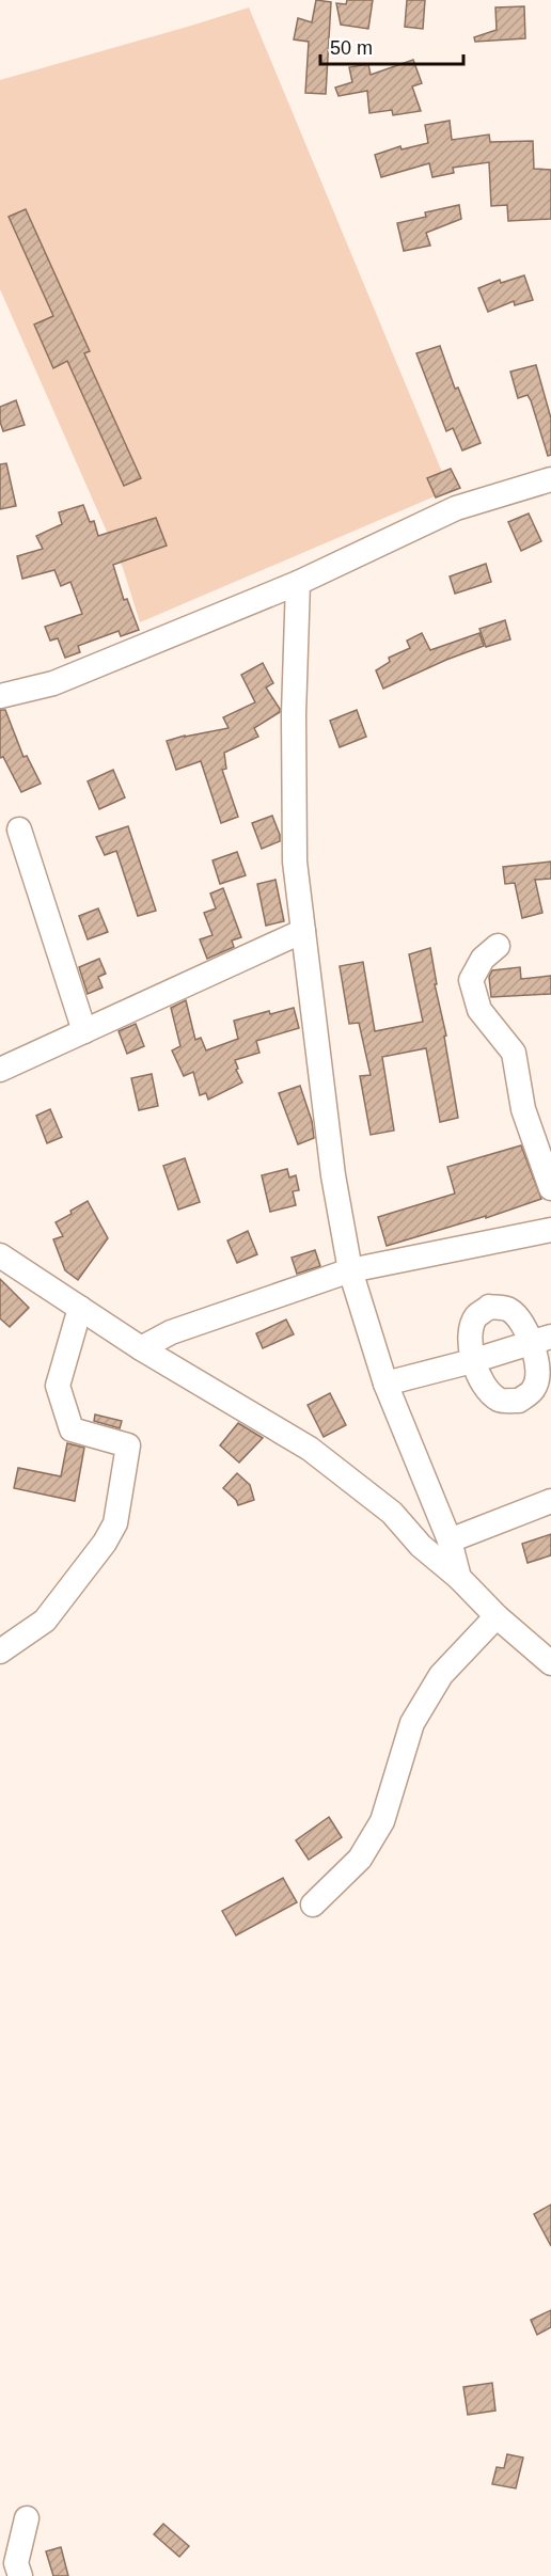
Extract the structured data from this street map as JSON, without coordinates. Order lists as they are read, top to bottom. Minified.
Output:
{"scale_bar":"50 m"}
